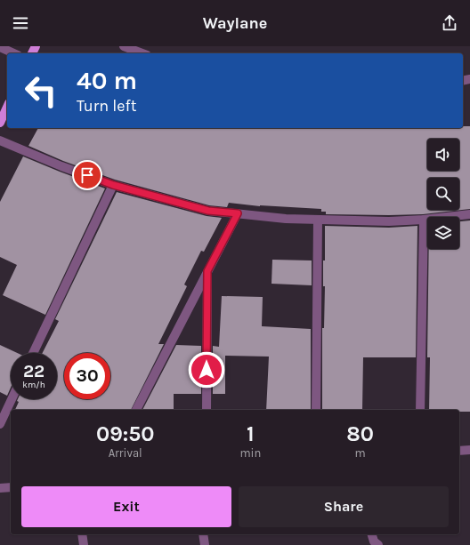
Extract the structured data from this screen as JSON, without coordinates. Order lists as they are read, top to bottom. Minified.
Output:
{"page":{"header":"Waylane","turn":["40 m","Turn left"],"speed":"22 km/h","limit":"30","eta":["09:50","Arrival","1","min","80","m"],"buttons":["Exit","Share"]}}
